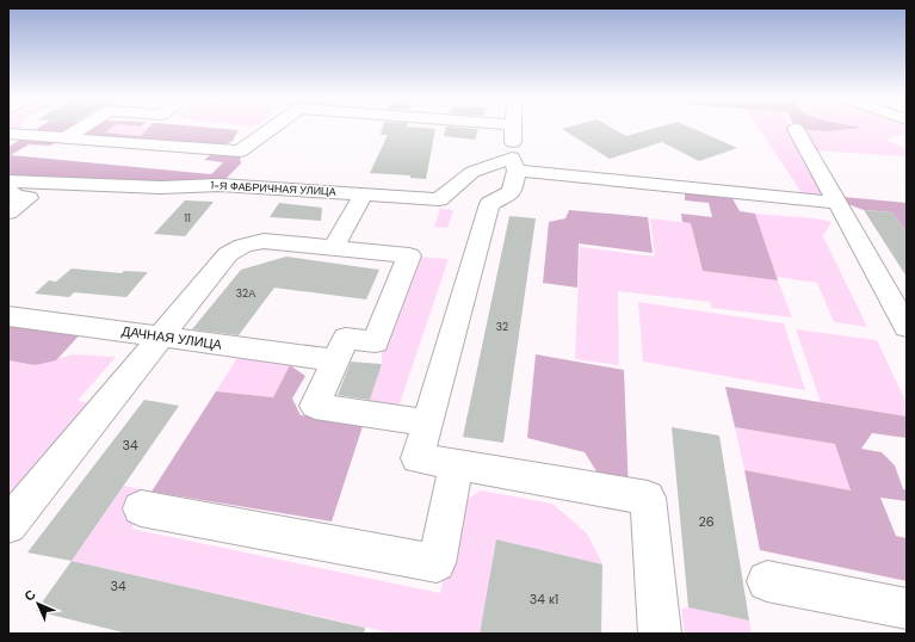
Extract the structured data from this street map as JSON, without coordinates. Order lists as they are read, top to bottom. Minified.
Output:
{"streets":{"street":["1-Я ФАБРИЧНАЯ УЛИЦА","ДАЧНАЯ УЛИЦА"]},"house_numbers":["11","32А","32","34","26","34","34 к1"],"north":"top left"}
